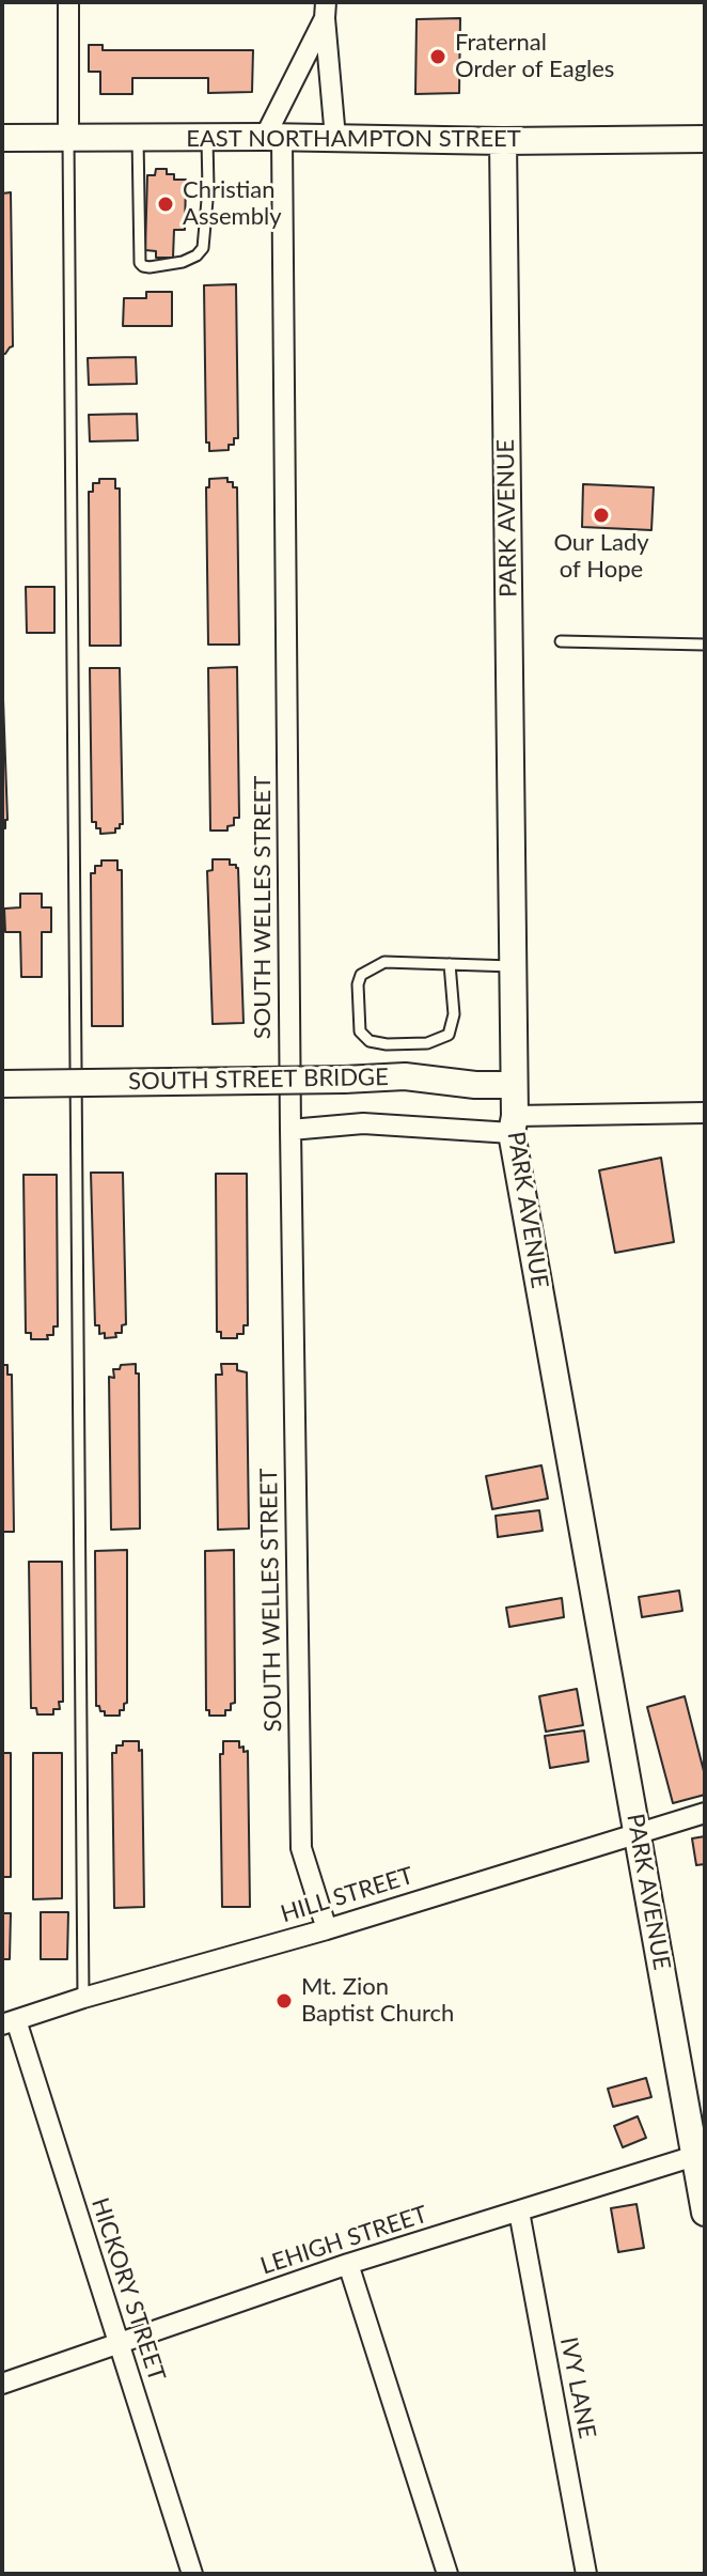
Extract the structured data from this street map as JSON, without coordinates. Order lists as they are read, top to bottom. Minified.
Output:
{"streets":{"main road":["EAST NORTHAMPTON STREET","PARK AVENUE","SOUTH STREET BRIDGE"],"street":["SOUTH WELLES STREET","HILL STREET","LEHIGH STREET","HICKORY STREET","IVY LANE"]},"crossings":[["EAST NORTHAMPTON STREET","PARK AVENUE"],["EAST NORTHAMPTON STREET","SOUTH WELLES STREET"],["PARK AVENUE","SOUTH STREET BRIDGE"],["PARK AVENUE","HILL STREET"],["PARK AVENUE","LEHIGH STREET"],["SOUTH WELLES STREET","HILL STREET"],["HILL STREET","HICKORY STREET"],["LEHIGH STREET","HICKORY STREET"],["LEHIGH STREET","IVY LANE"]],"places":["Fraternal Order of Eagles","Christian Assembly","Our Lady of Hope","Mt. Zion Baptist Church"]}
